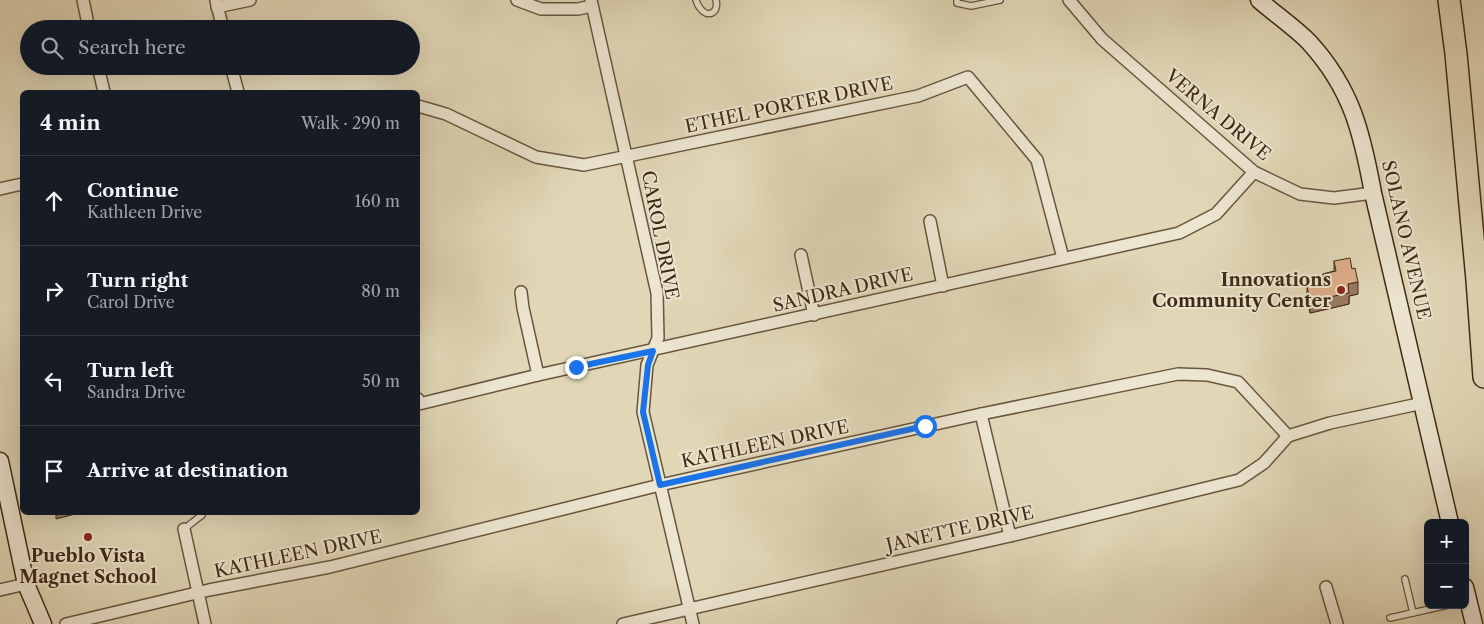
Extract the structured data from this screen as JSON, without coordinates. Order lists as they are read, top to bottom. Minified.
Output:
{"streets":{"street":["ETHEL PORTER DRIVE","VERNA DRIVE","CAROL DRIVE","SOLANO AVENUE","SANDRA DRIVE","KATHLEEN DRIVE","JANETTE DRIVE"]},"crossings":[["ETHEL PORTER DRIVE","CAROL DRIVE"],["ETHEL PORTER DRIVE","SANDRA DRIVE"],["VERNA DRIVE","SOLANO AVENUE"],["VERNA DRIVE","SANDRA DRIVE"],["CAROL DRIVE","SANDRA DRIVE"],["CAROL DRIVE","KATHLEEN DRIVE"],["CAROL DRIVE","JANETTE DRIVE"],["KATHLEEN DRIVE","JANETTE DRIVE"]],"places":["Innovations Community Center","Pueblo Vista Magnet School"],"page":{"search":"Search here","heading":["4 min","Walk · 290 m"],"list":[["Continue","Kathleen Drive","160 m"],["Turn right","Carol Drive","80 m"],["Turn left","Sandra Drive","50 m"],"Arrive at destination"],"map_buttons":["+","−"]}}
